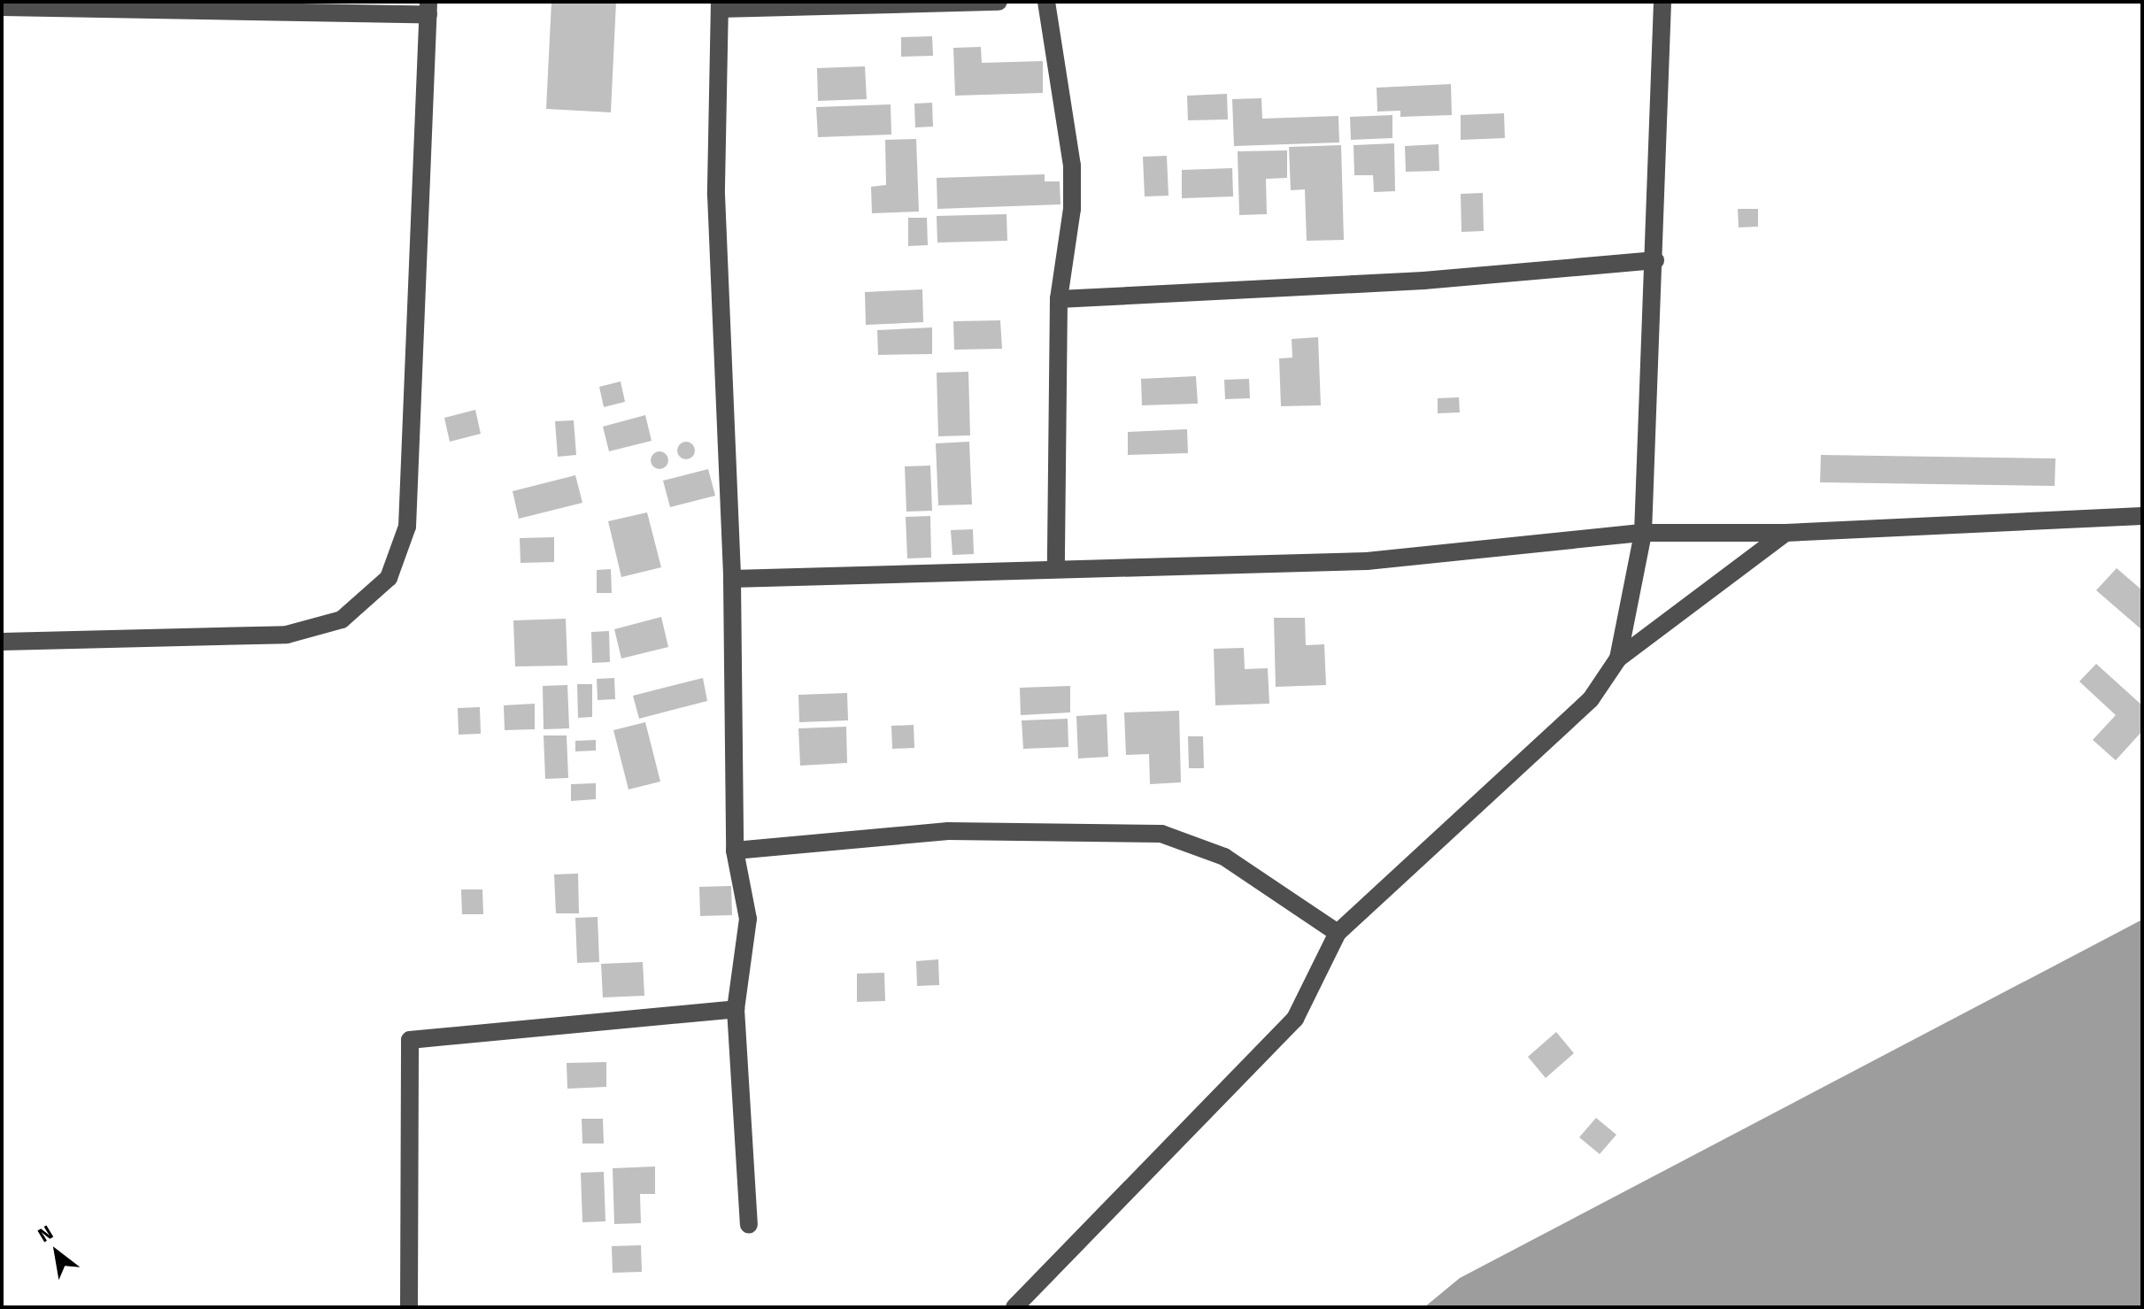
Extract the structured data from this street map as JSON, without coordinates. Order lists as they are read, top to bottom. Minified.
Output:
{"north":"top left"}
